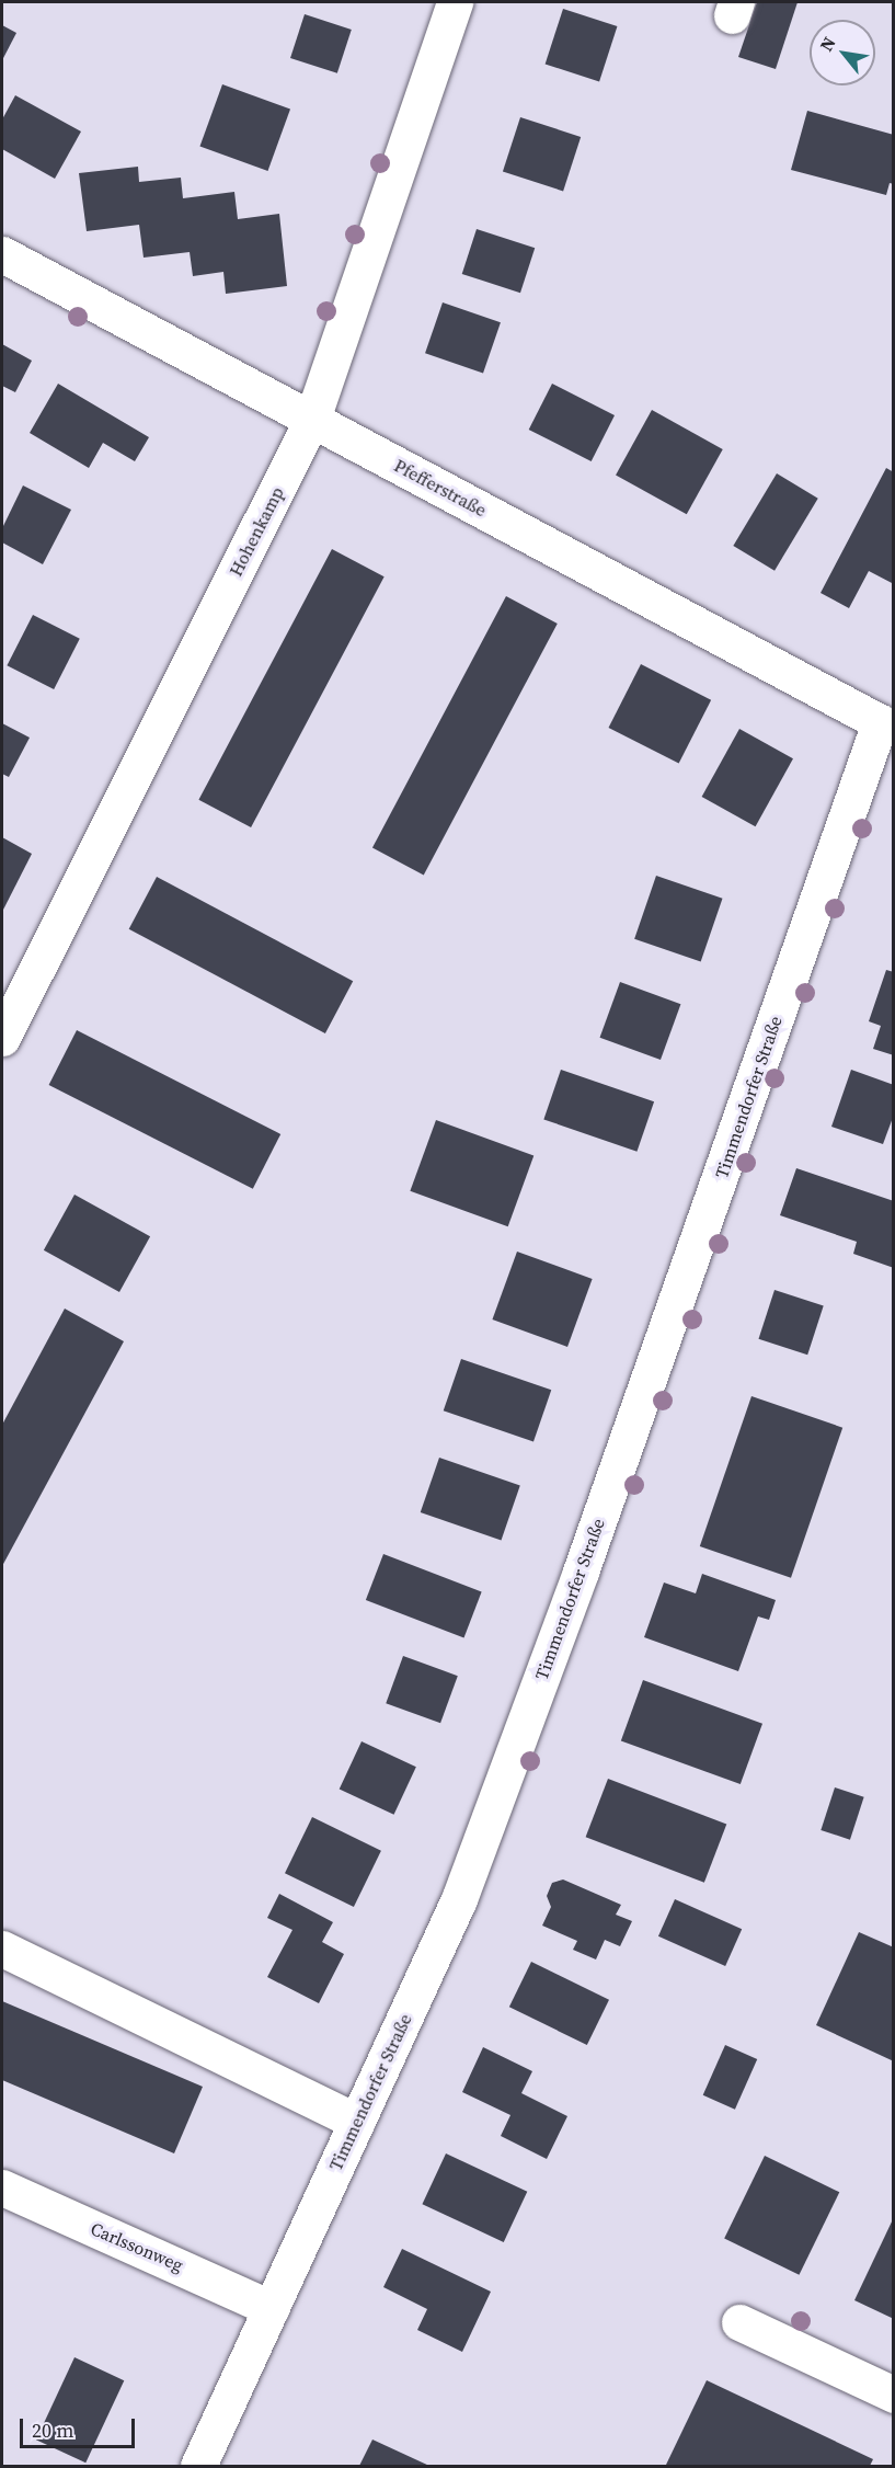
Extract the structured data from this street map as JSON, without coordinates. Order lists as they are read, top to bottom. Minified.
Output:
{"streets":{"street":["Pfefferstraße","Hohenkamp","Timmendorfer Straße","Carlssonweg"]},"crossings":[["Pfefferstraße","Hohenkamp"],["Pfefferstraße","Timmendorfer Straße"],["Timmendorfer Straße","Carlssonweg"]],"scale_bar":"20 m","north":"top left"}
